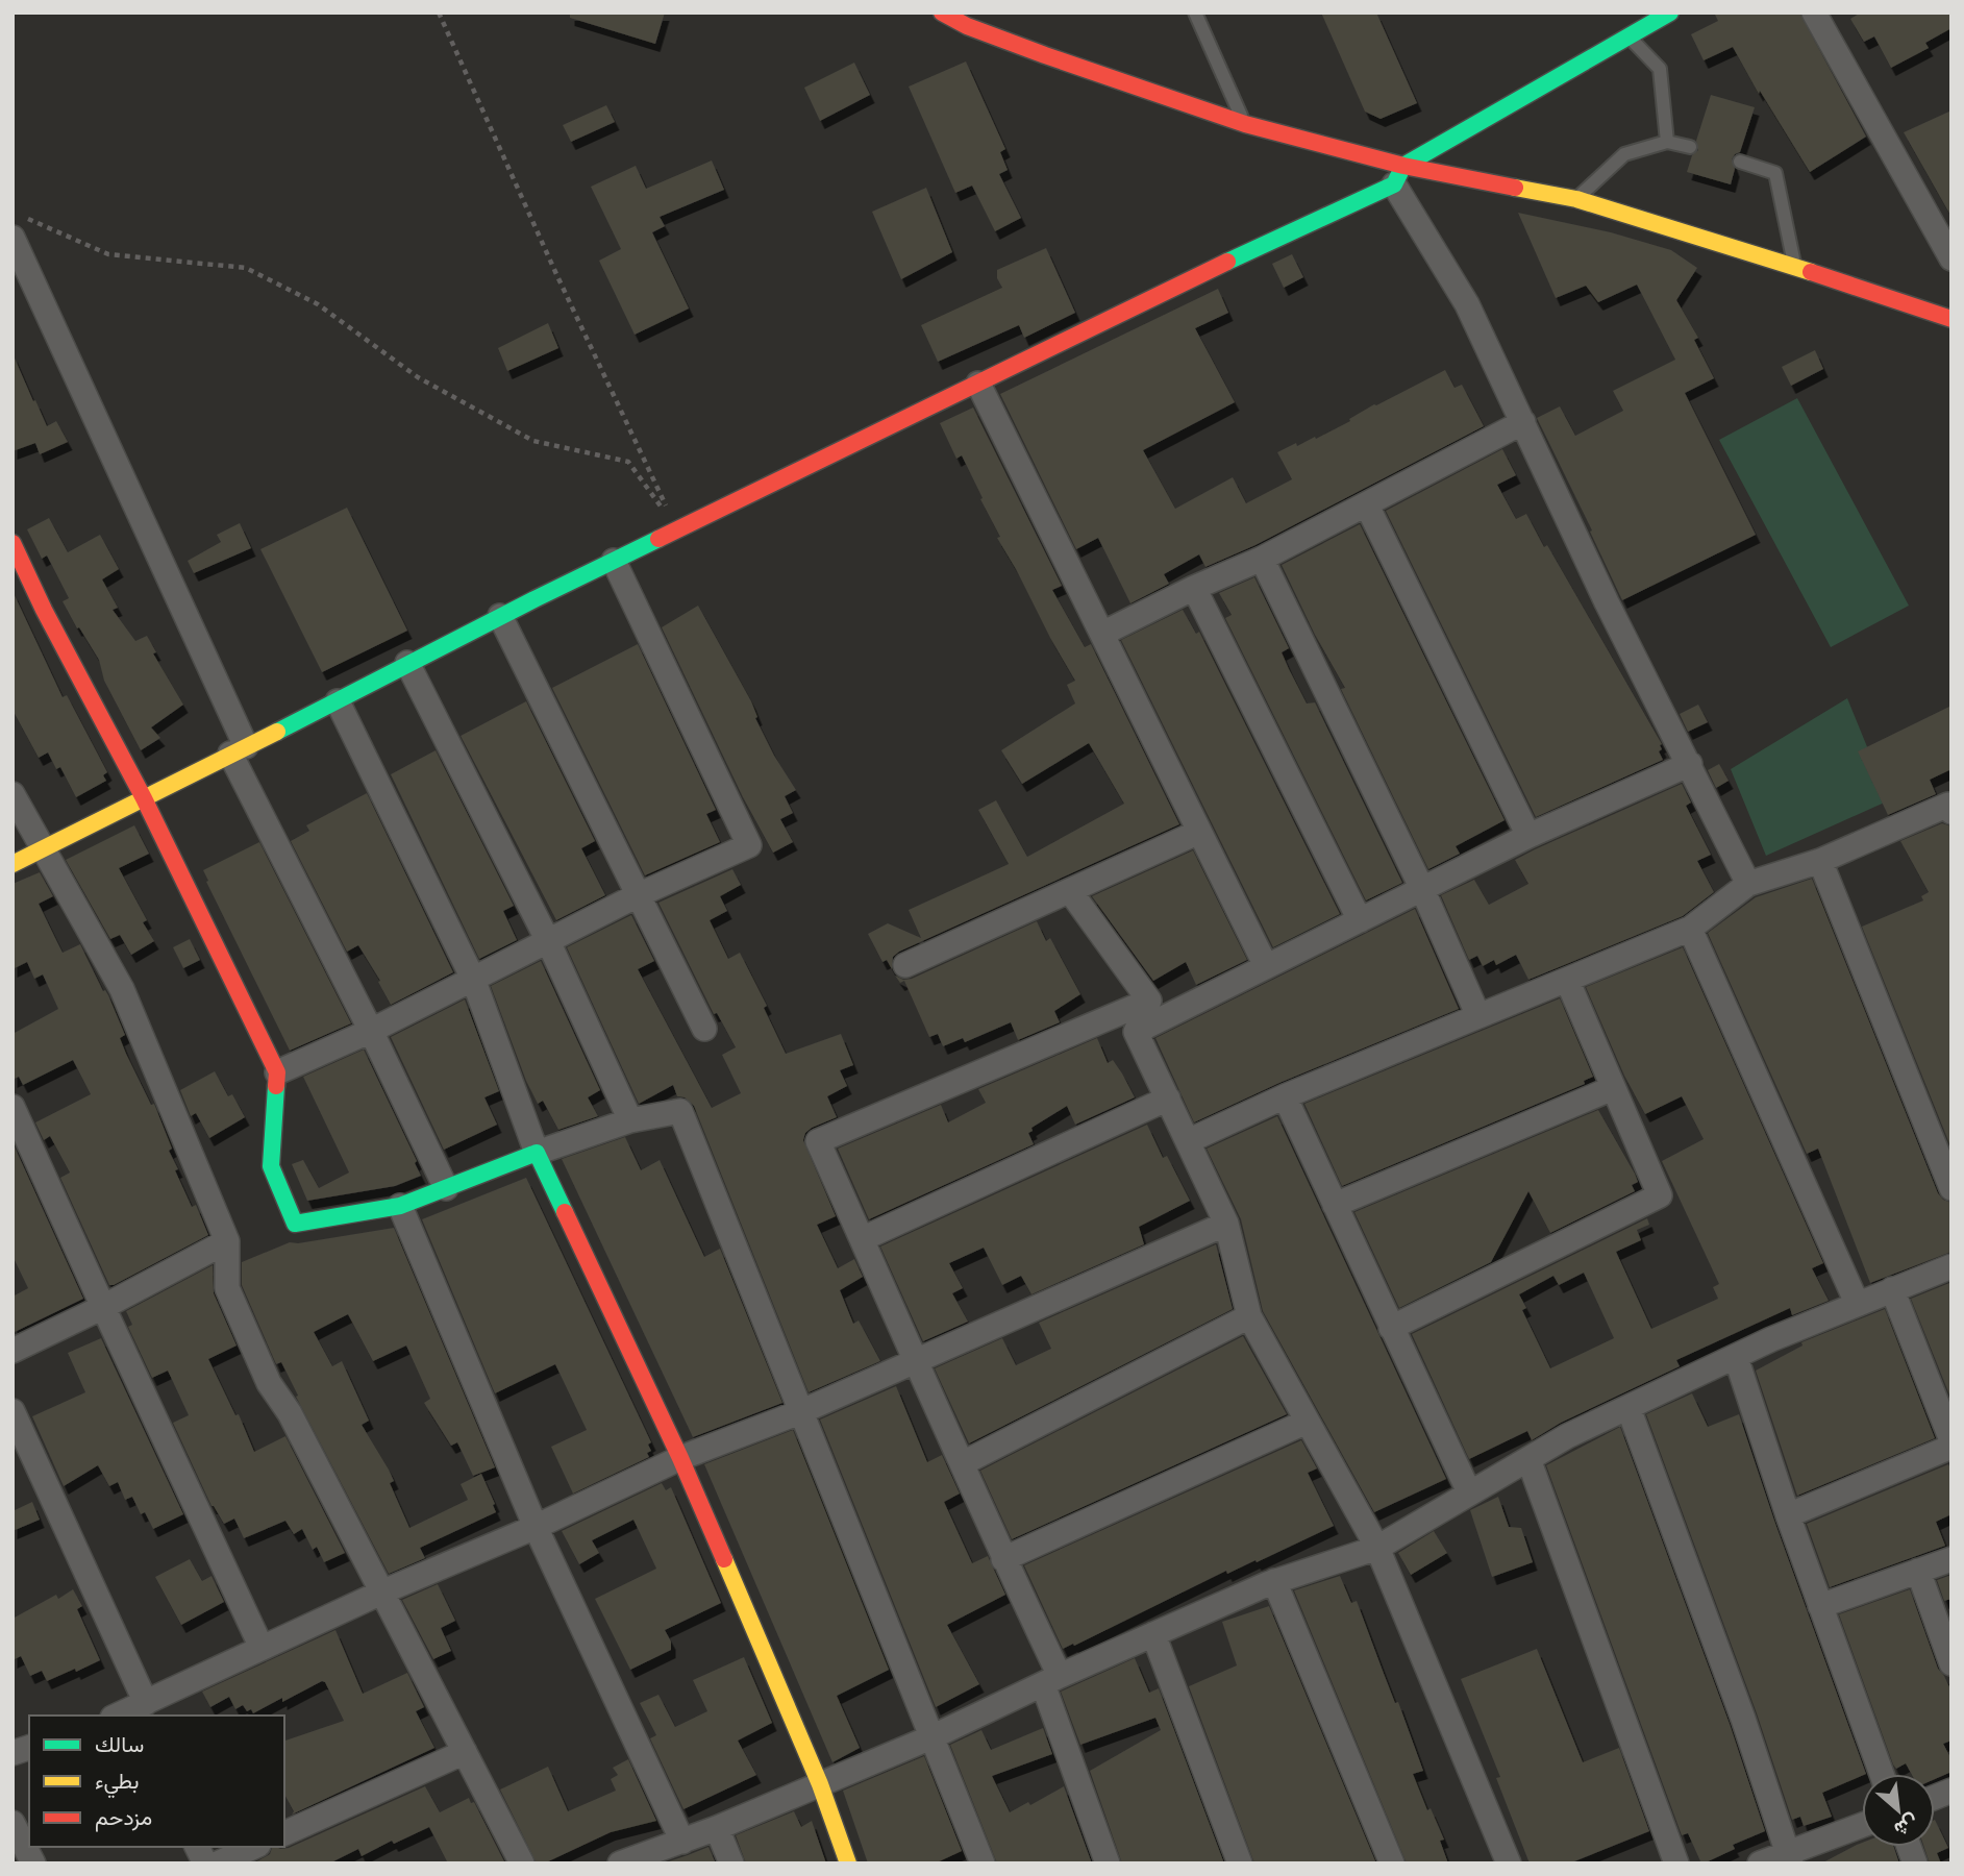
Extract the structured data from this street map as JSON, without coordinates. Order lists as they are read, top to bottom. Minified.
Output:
{"legend":["سالك","بطيء","مزدحم"],"north":"bottom right"}
